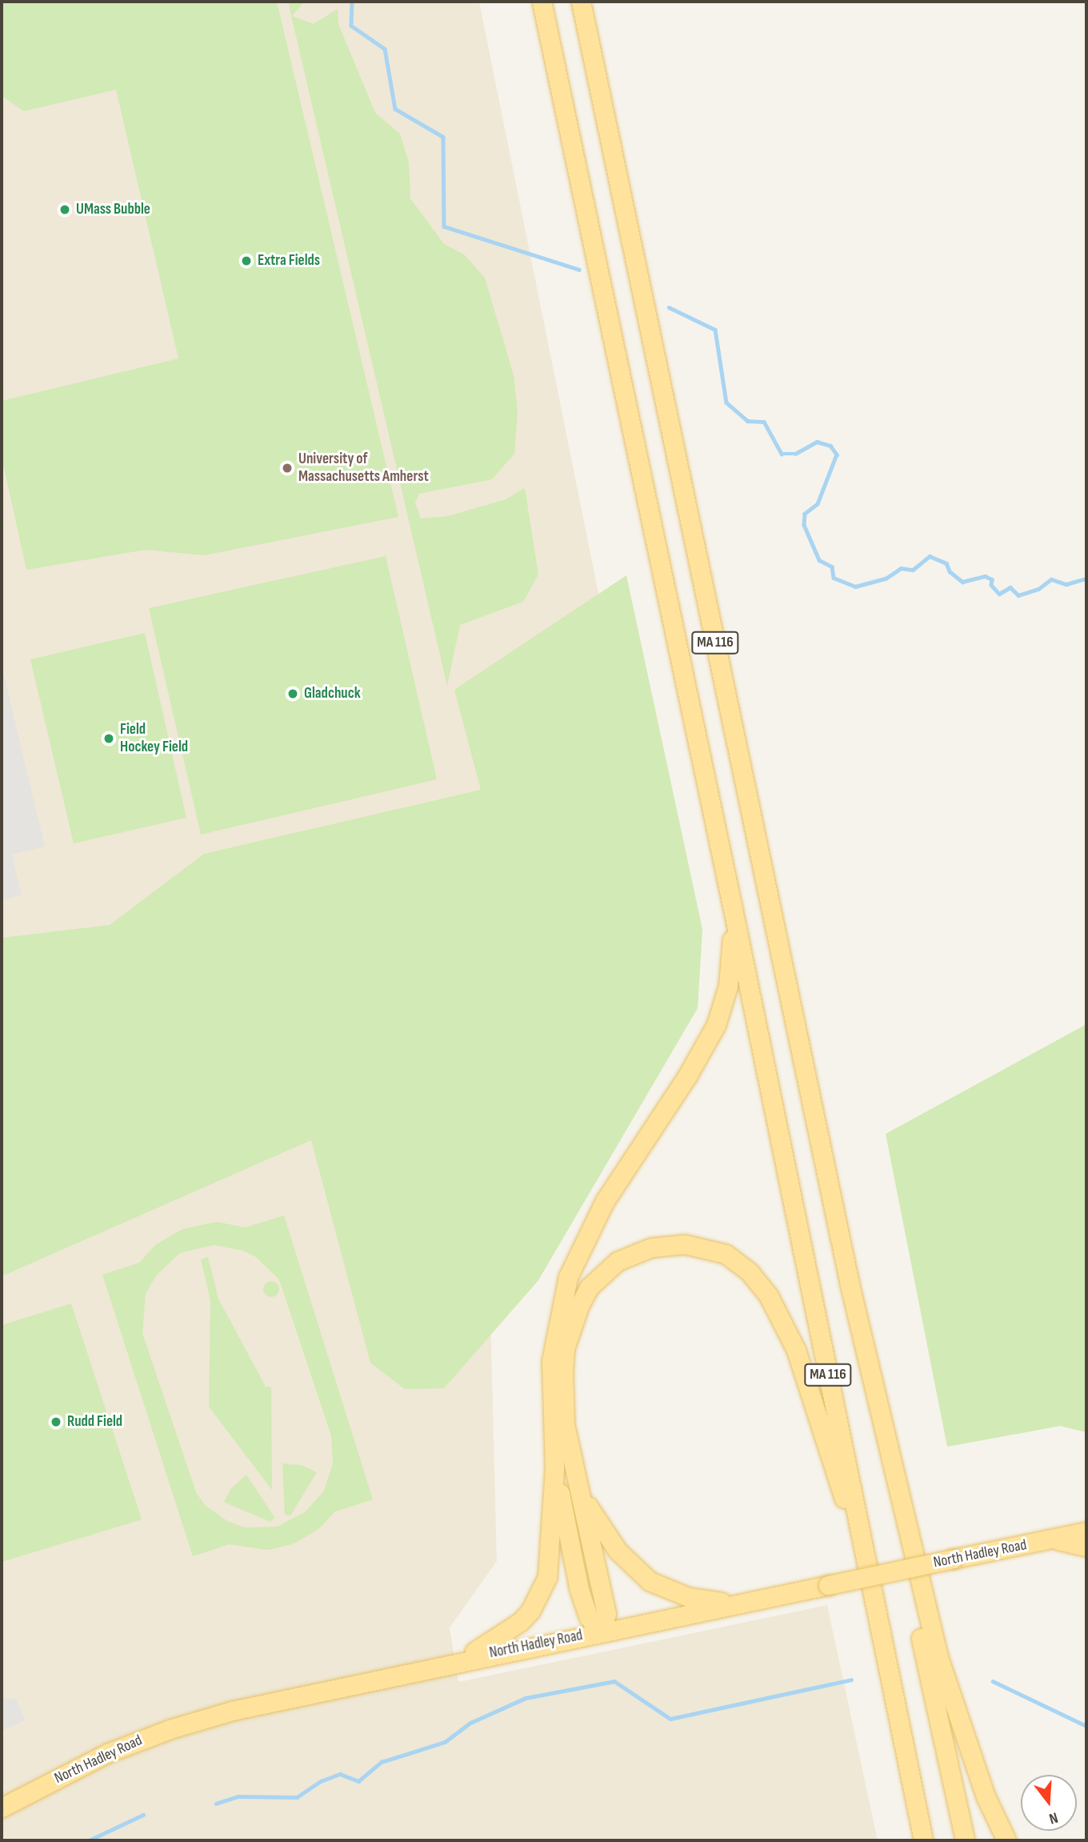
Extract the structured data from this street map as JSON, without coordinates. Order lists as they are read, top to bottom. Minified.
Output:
{"streets":{"main road":["MA 116","North Hadley Road"]},"places":["UMass Bubble","Extra Fields","University of Massachusetts Amherst","Gladchuck","Field Hockey Field","Rudd Field"],"north":"bottom"}
